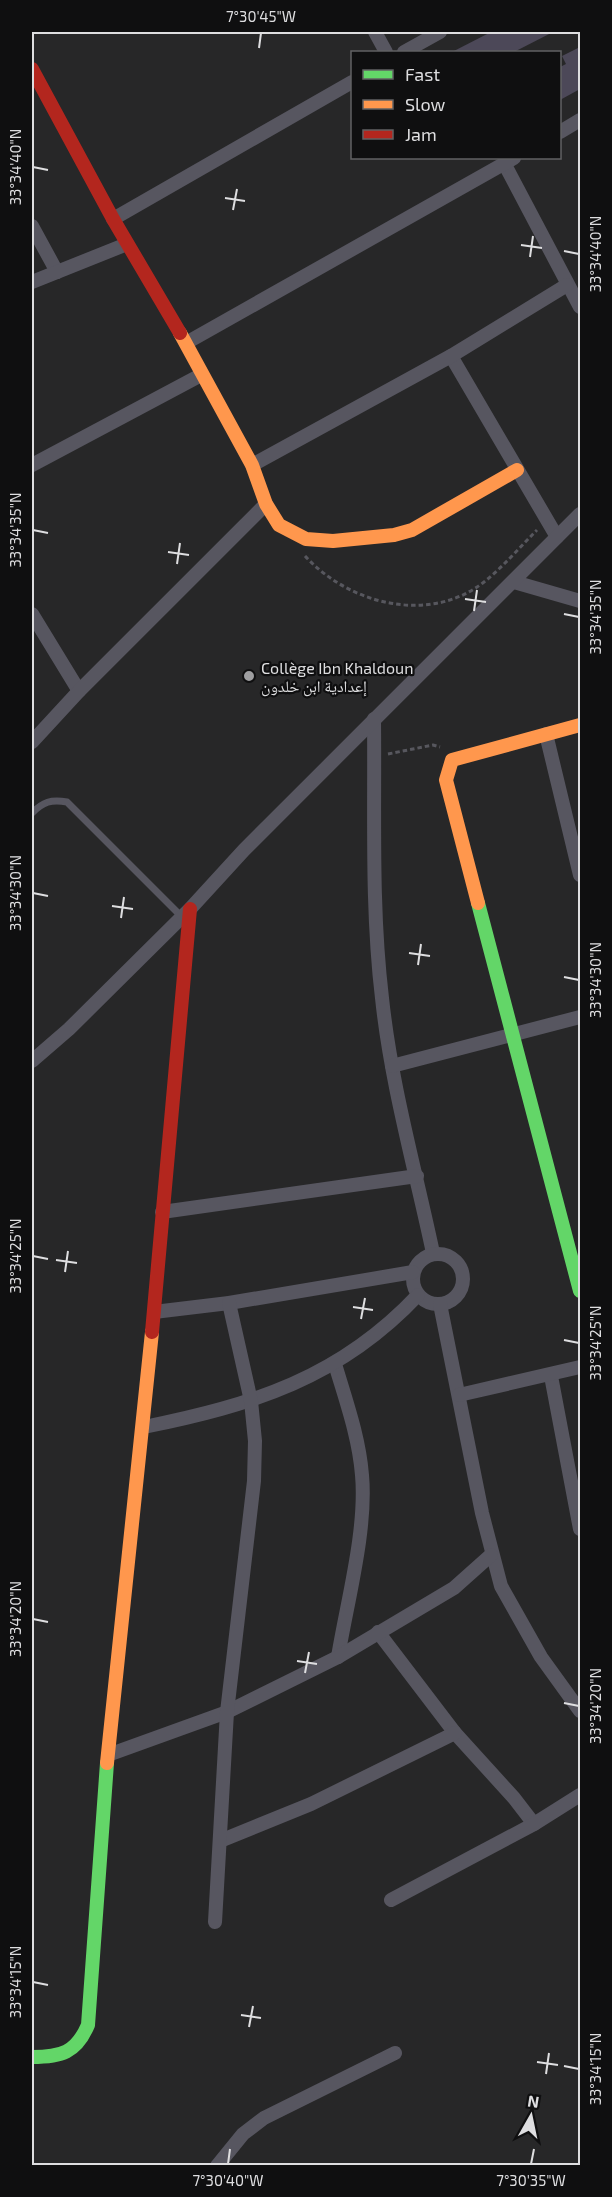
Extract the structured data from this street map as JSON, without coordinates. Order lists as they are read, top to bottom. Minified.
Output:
{"places":["Collège Ibn Khaldoun إعدادية ابن خلدون"],"legend":["Fast","Slow","Jam"],"north":"top","coordinates":["7°30'45\"W","33°34'40\"N","33°34'35\"N","33°34'30\"N","33°34'25\"N","33°34'20\"N","33°34'15\"N","7°30'40\"W","7°30'35\"W"]}
